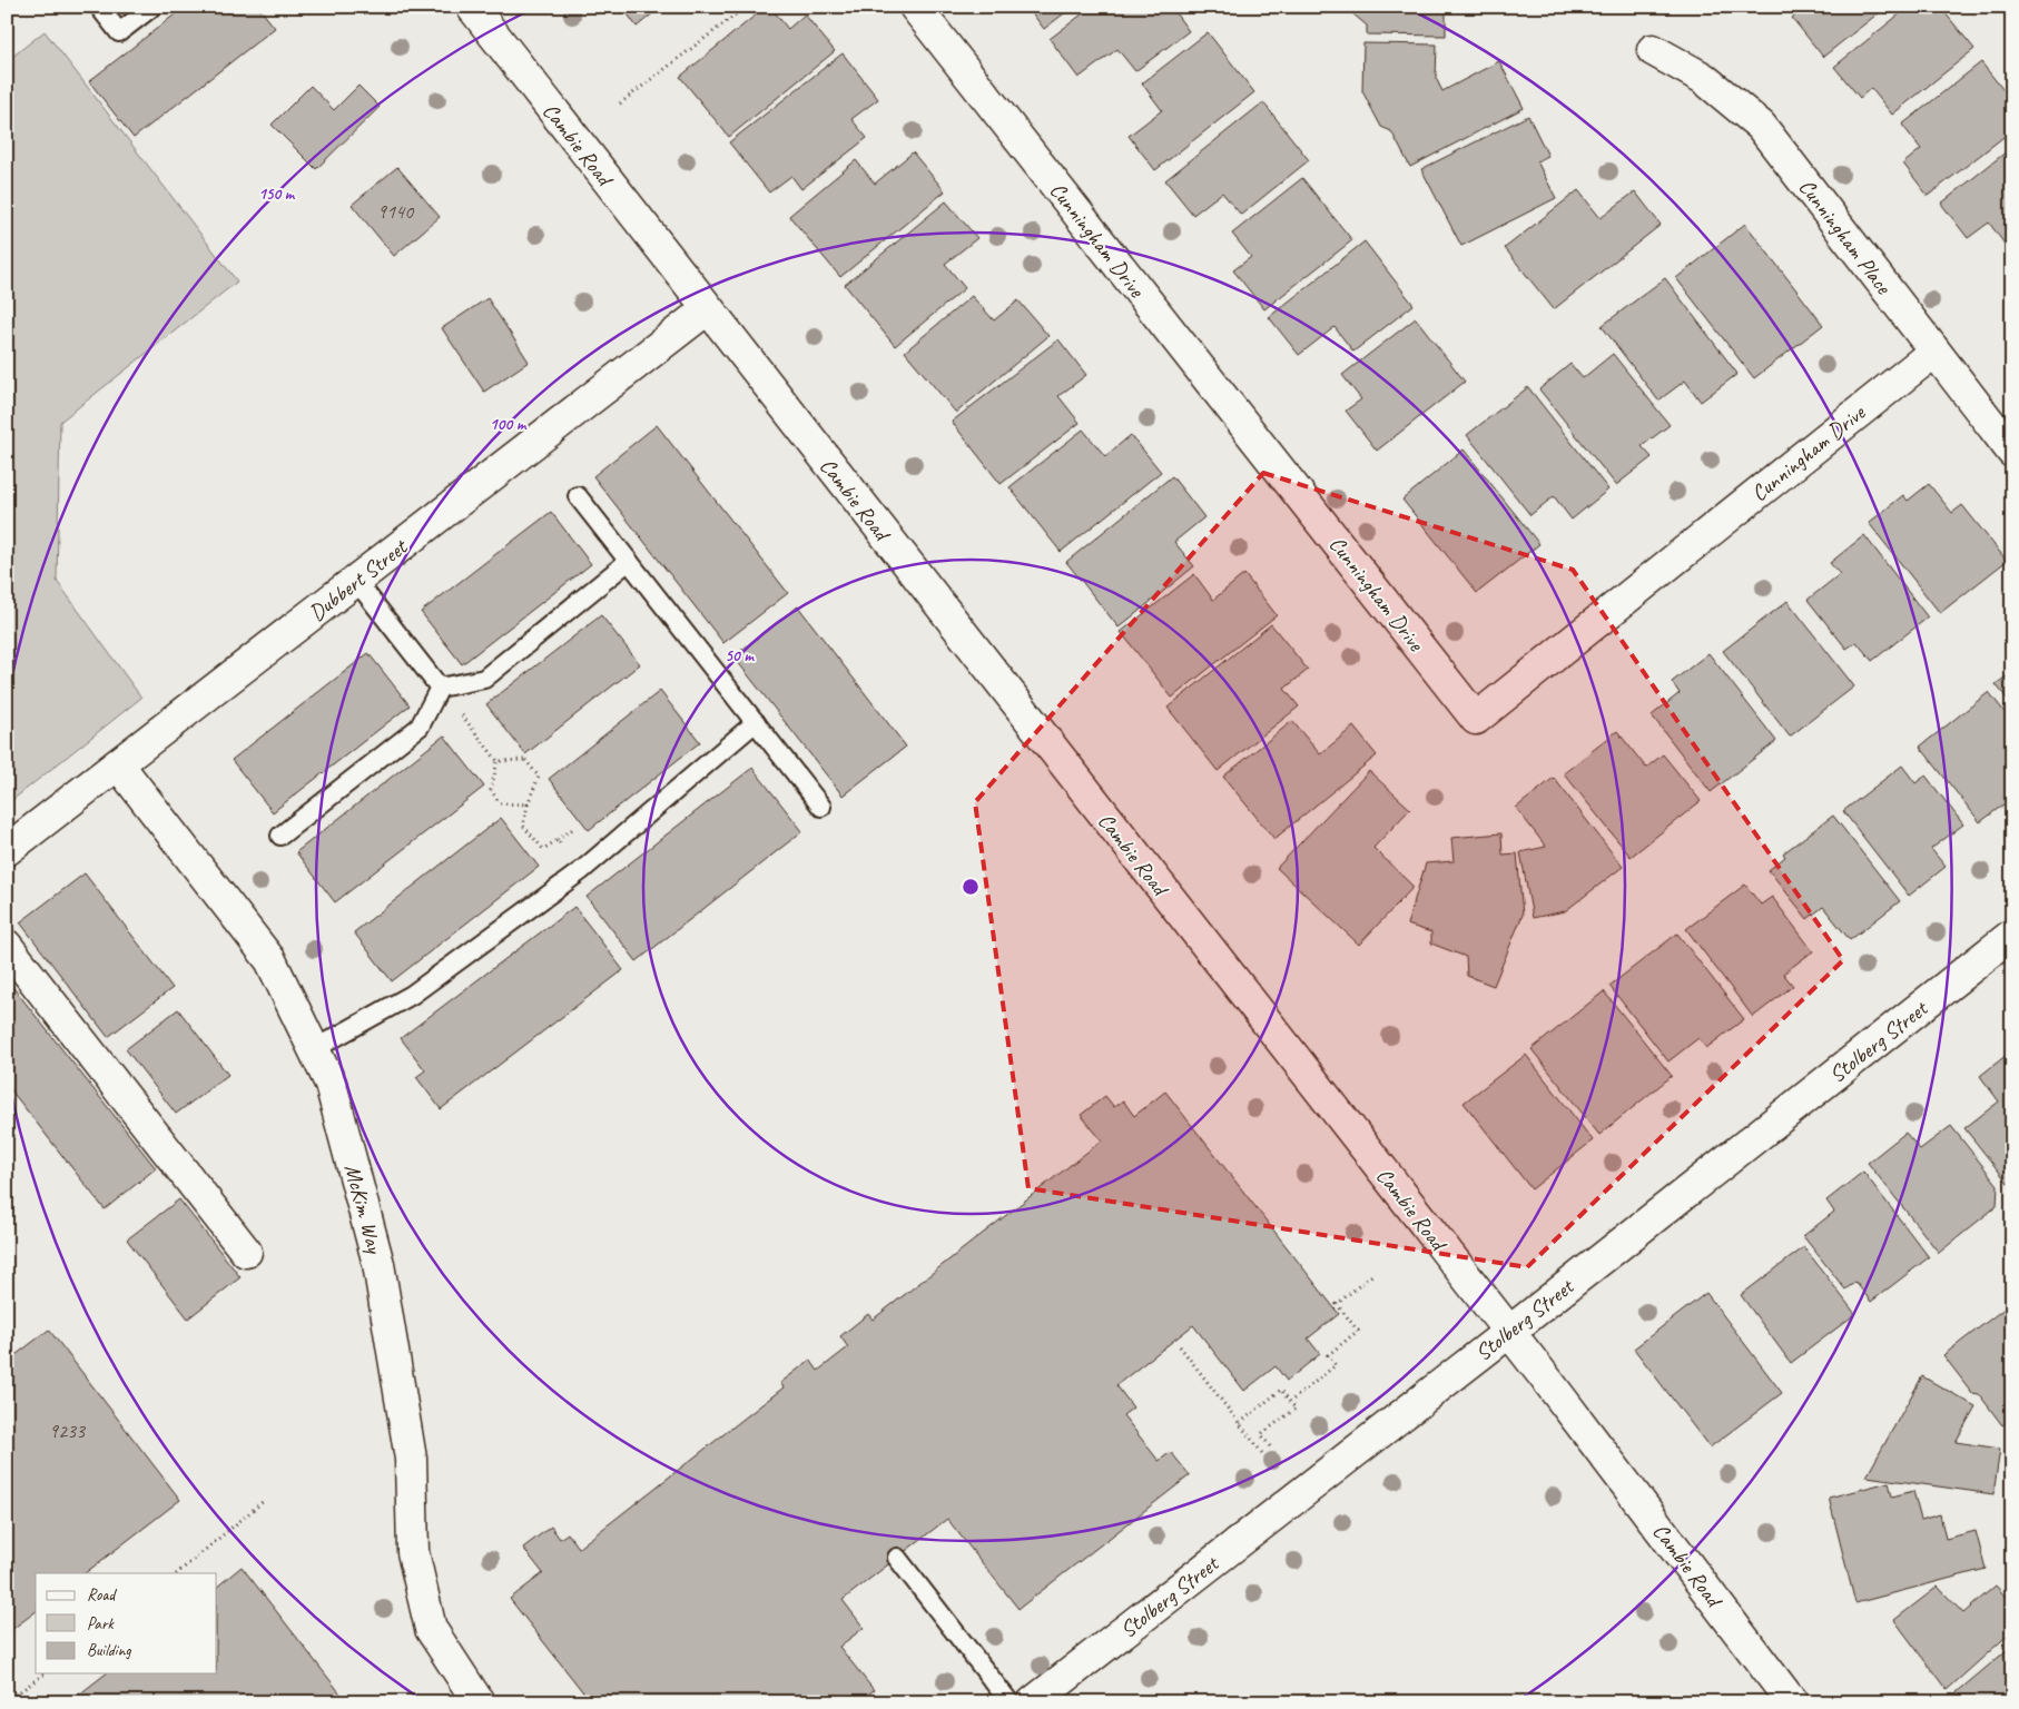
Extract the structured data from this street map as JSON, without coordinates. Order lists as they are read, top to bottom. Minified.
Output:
{"streets":{"street":["Cambie Road","Cunningham Place","Cunningham Drive","Dubbert Street","Stolberg Street","McKim Way"]},"crossings":[["Cambie Road","Dubbert Street"],["Cambie Road","Stolberg Street"],["Cunningham Place","Cunningham Drive"],["Dubbert Street","McKim Way"]],"house_numbers":["9140","9233"],"legend":["Road","Park","Building"],"rings":["150 m","100 m","50 m"]}
